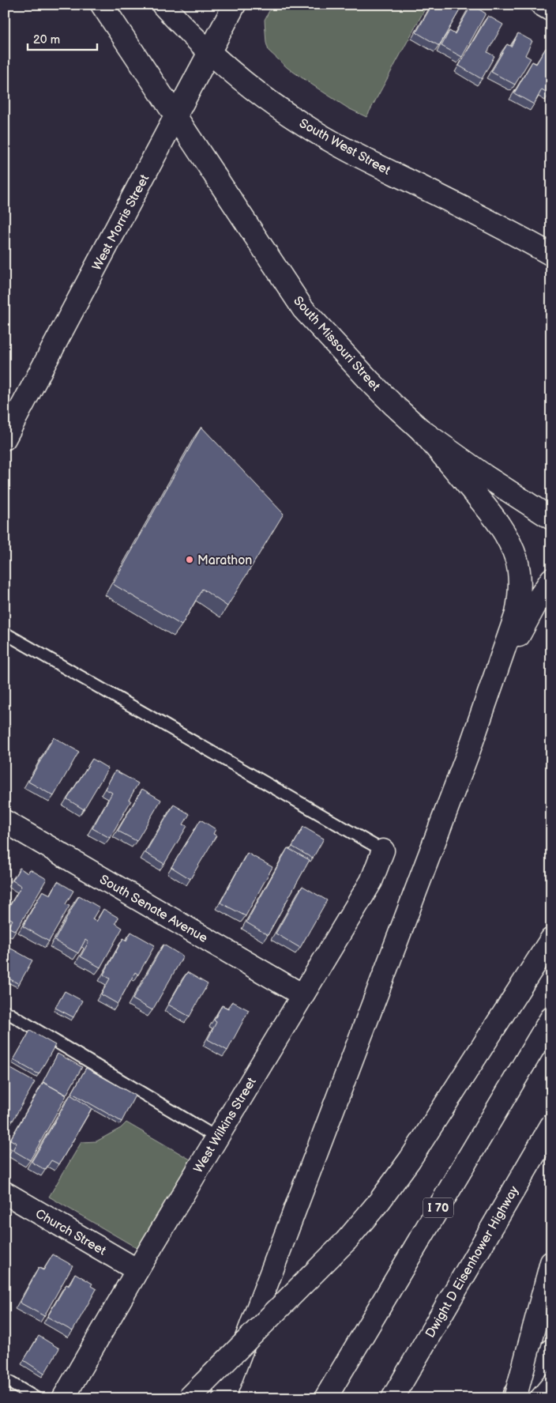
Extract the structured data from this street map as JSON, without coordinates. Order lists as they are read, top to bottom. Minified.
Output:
{"streets":{"main road":["South West Street","West Morris Street","South Missouri Street","South Senate Avenue","West Wilkins Street","I 70","Church Street","Dwight D Eisenhower Highway"]},"crossings":[["South West Street","West Morris Street"],["West Morris Street","South Missouri Street"],["South Senate Avenue","West Wilkins Street"],["West Wilkins Street","Church Street"]],"places":["Marathon"],"scale_bar":"20 m"}
